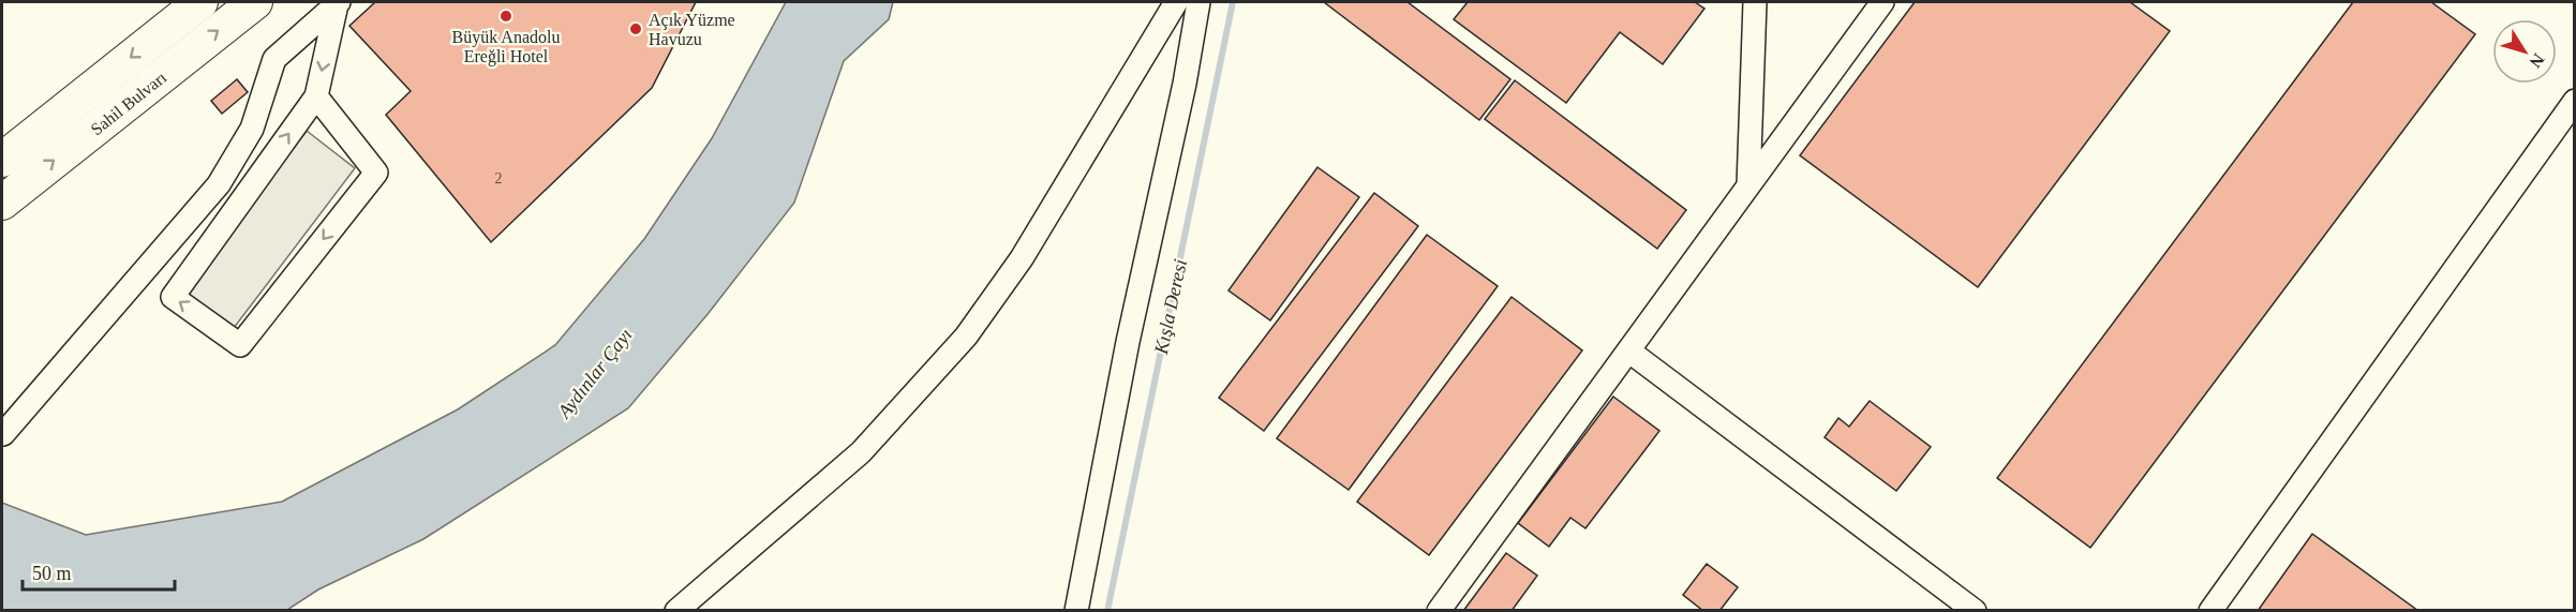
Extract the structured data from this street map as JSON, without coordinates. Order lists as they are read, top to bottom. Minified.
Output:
{"streets":{"highway":["Sahil Bulvarı"]},"water":["Kışla Deresi","Aydınlar Çayı"],"places":["Büyük Anadolu Ereğli Hotel","Açık Yüzme Havuzu"],"house_numbers":["2"],"scale_bar":"50 m","north":"bottom right"}
